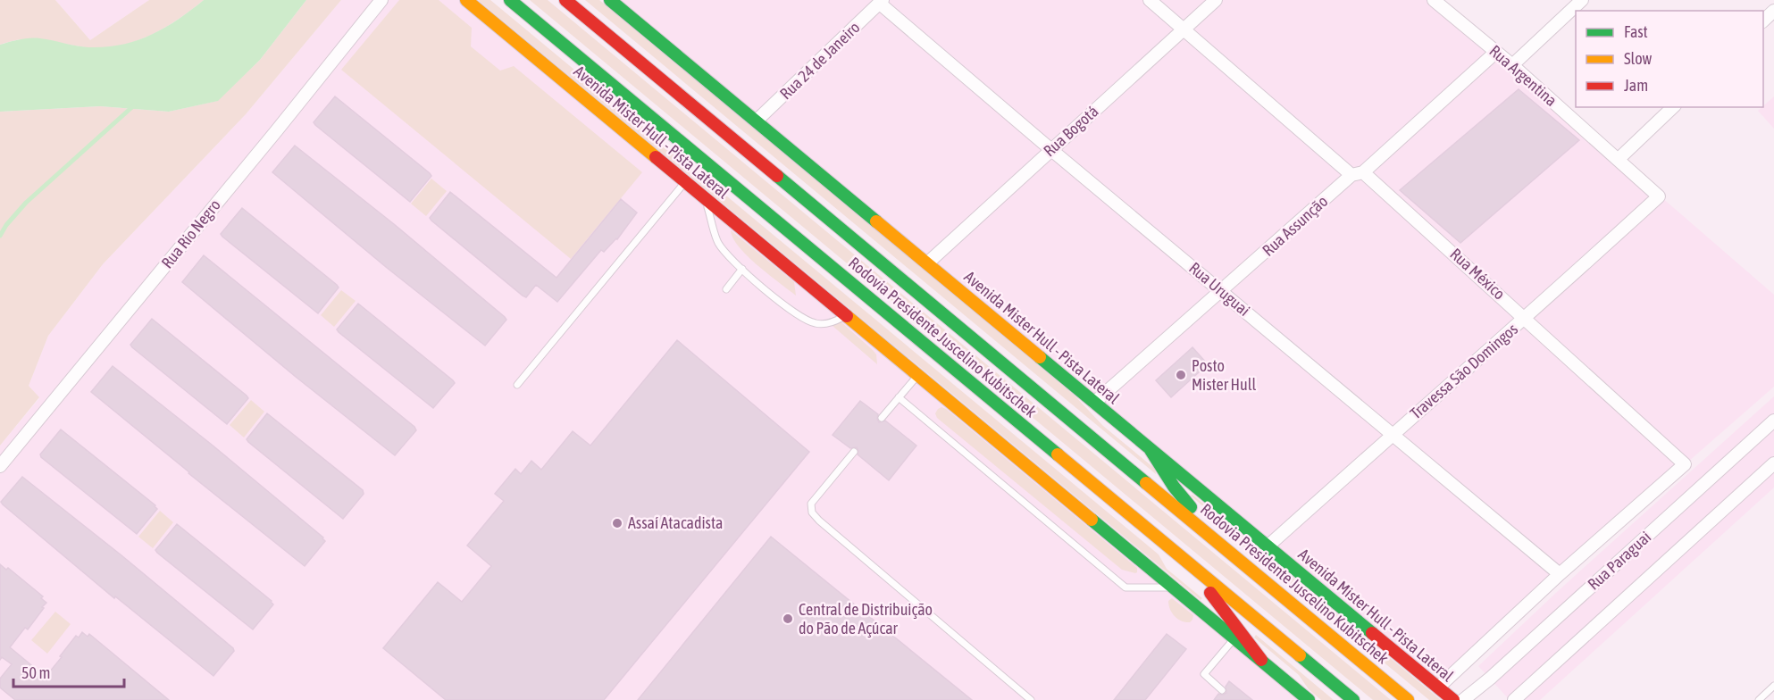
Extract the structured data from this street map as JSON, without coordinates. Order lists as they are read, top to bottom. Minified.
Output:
{"streets":{"main road":["Avenida Mister Hull - Pista Lateral","Rodovia Presidente Juscelino Kubitschek"],"street":["Rua 24 de Janeiro","Rua Argentina","Rua Bogotá","Rua Assunção","Rua Rio Negro","Rua México","Rua Uruguai","Travessa São Domingos","Rua Paraguai"]},"crossings":[["Rua 24 de Janeiro","Avenida Mister Hull - Pista Lateral"],["Rua 24 de Janeiro","Rua Uruguai"],["Rua Argentina","Rua Assunção"],["Rua Argentina","Travessa São Domingos"],["Rua Bogotá","Avenida Mister Hull - Pista Lateral"],["Rua Bogotá","Rua México"],["Rua Bogotá","Rua Uruguai"],["Avenida Mister Hull - Pista Lateral","Rua Assunção"],["Avenida Mister Hull - Pista Lateral","Travessa São Domingos"],["Rua Assunção","Rua México"],["Rua Assunção","Rua Uruguai"],["Rua México","Rua Uruguai"],["Rua México","Travessa São Domingos"],["Rua Uruguai","Travessa São Domingos"]],"places":["Posto Mister Hull","Assaí Atacadista","Central de Distribuição do Pão de Açúcar"],"legend":["Fast","Slow","Jam"],"scale_bar":"50 m"}
